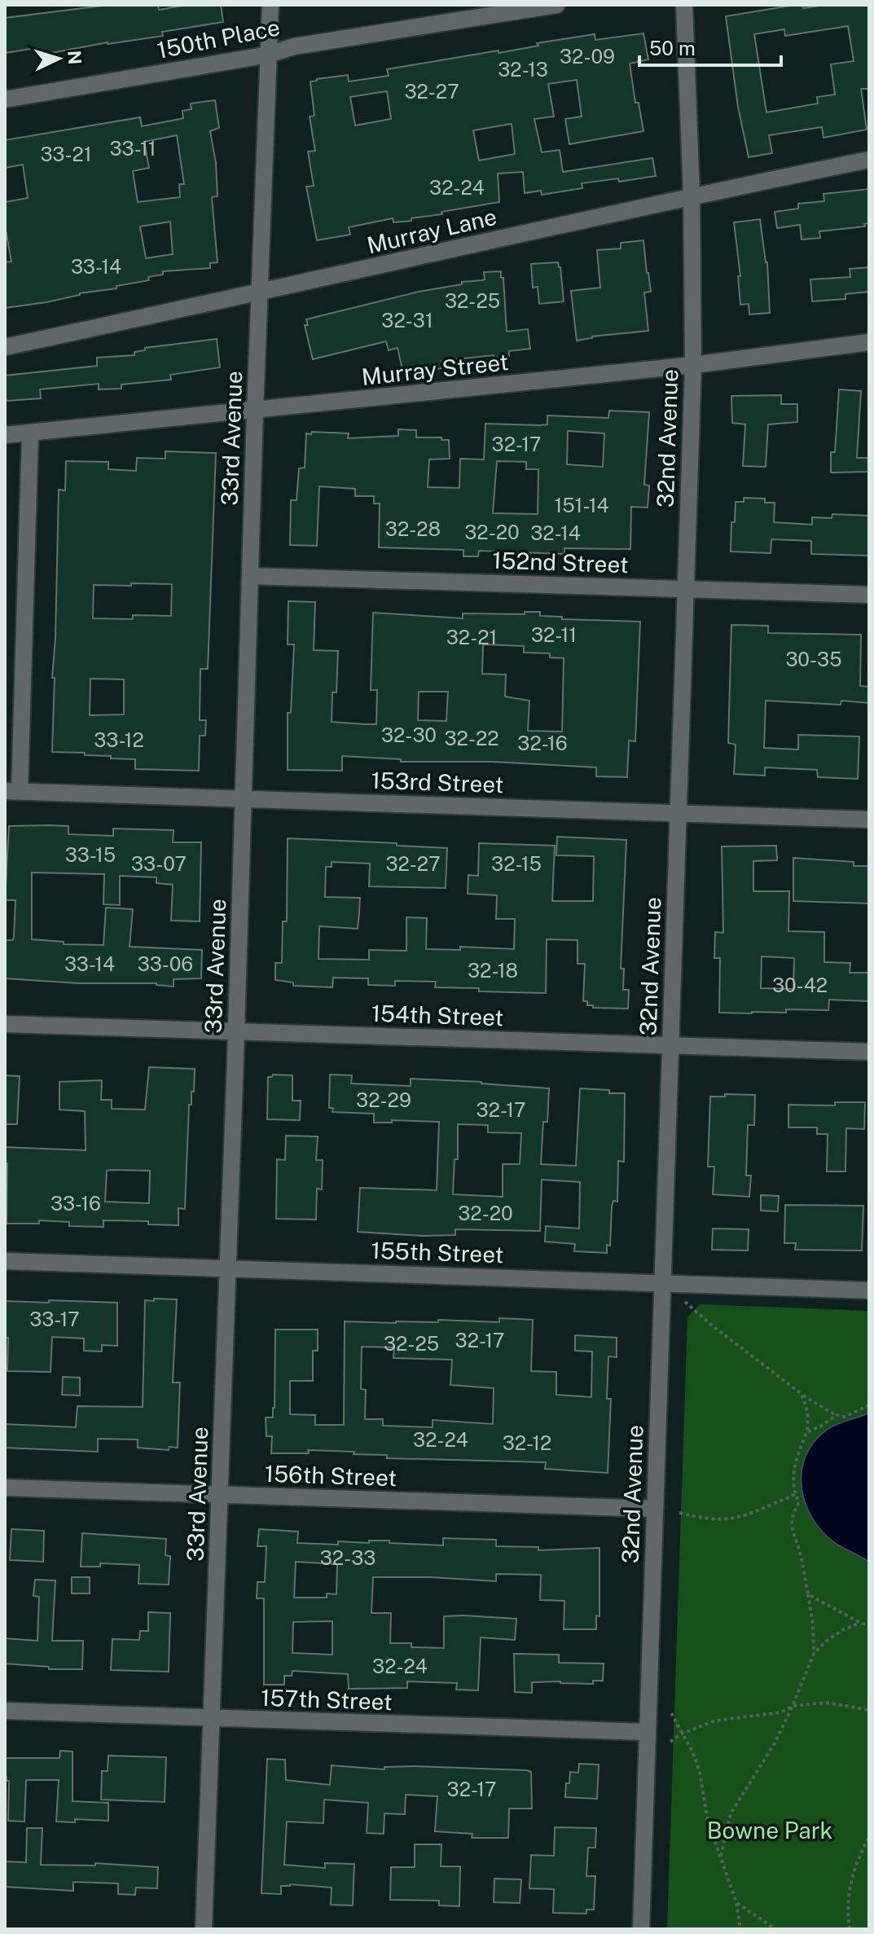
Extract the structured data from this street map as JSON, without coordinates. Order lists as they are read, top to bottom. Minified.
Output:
{"streets":{"street":["150th Place","Murray Lane","Murray Street","33rd Avenue","32nd Avenue","152nd Street","153rd Street","154th Street","155th Street","156th Street","157th Street"]},"crossings":[["150th Place","33rd Avenue"],["Murray Lane","33rd Avenue"],["Murray Lane","32nd Avenue"],["Murray Street","33rd Avenue"],["Murray Street","32nd Avenue"],["33rd Avenue","152nd Street"],["33rd Avenue","153rd Street"],["33rd Avenue","154th Street"],["33rd Avenue","155th Street"],["33rd Avenue","156th Street"],["33rd Avenue","157th Street"],["32nd Avenue","152nd Street"],["32nd Avenue","153rd Street"],["32nd Avenue","154th Street"],["32nd Avenue","155th Street"],["32nd Avenue","156th Street"],["32nd Avenue","157th Street"]],"parks":["Bowne Park"],"house_numbers":["32-09","32-13","32-27","33-11","33-21","32-24","33-14","32-25","32-31","32-17","151-14","32-28","32-20","32-14","32-11","32-21","30-35","32-30","32-22","33-12","32-16","33-15","33-07","32-27","32-15","33-14","33-06","32-18","30-42","32-29","32-17","33-16","32-20","33-17","32-17","32-25","32-24","32-12","32-33","32-24","32-17"],"scale_bar":"50 m","north":"right"}
